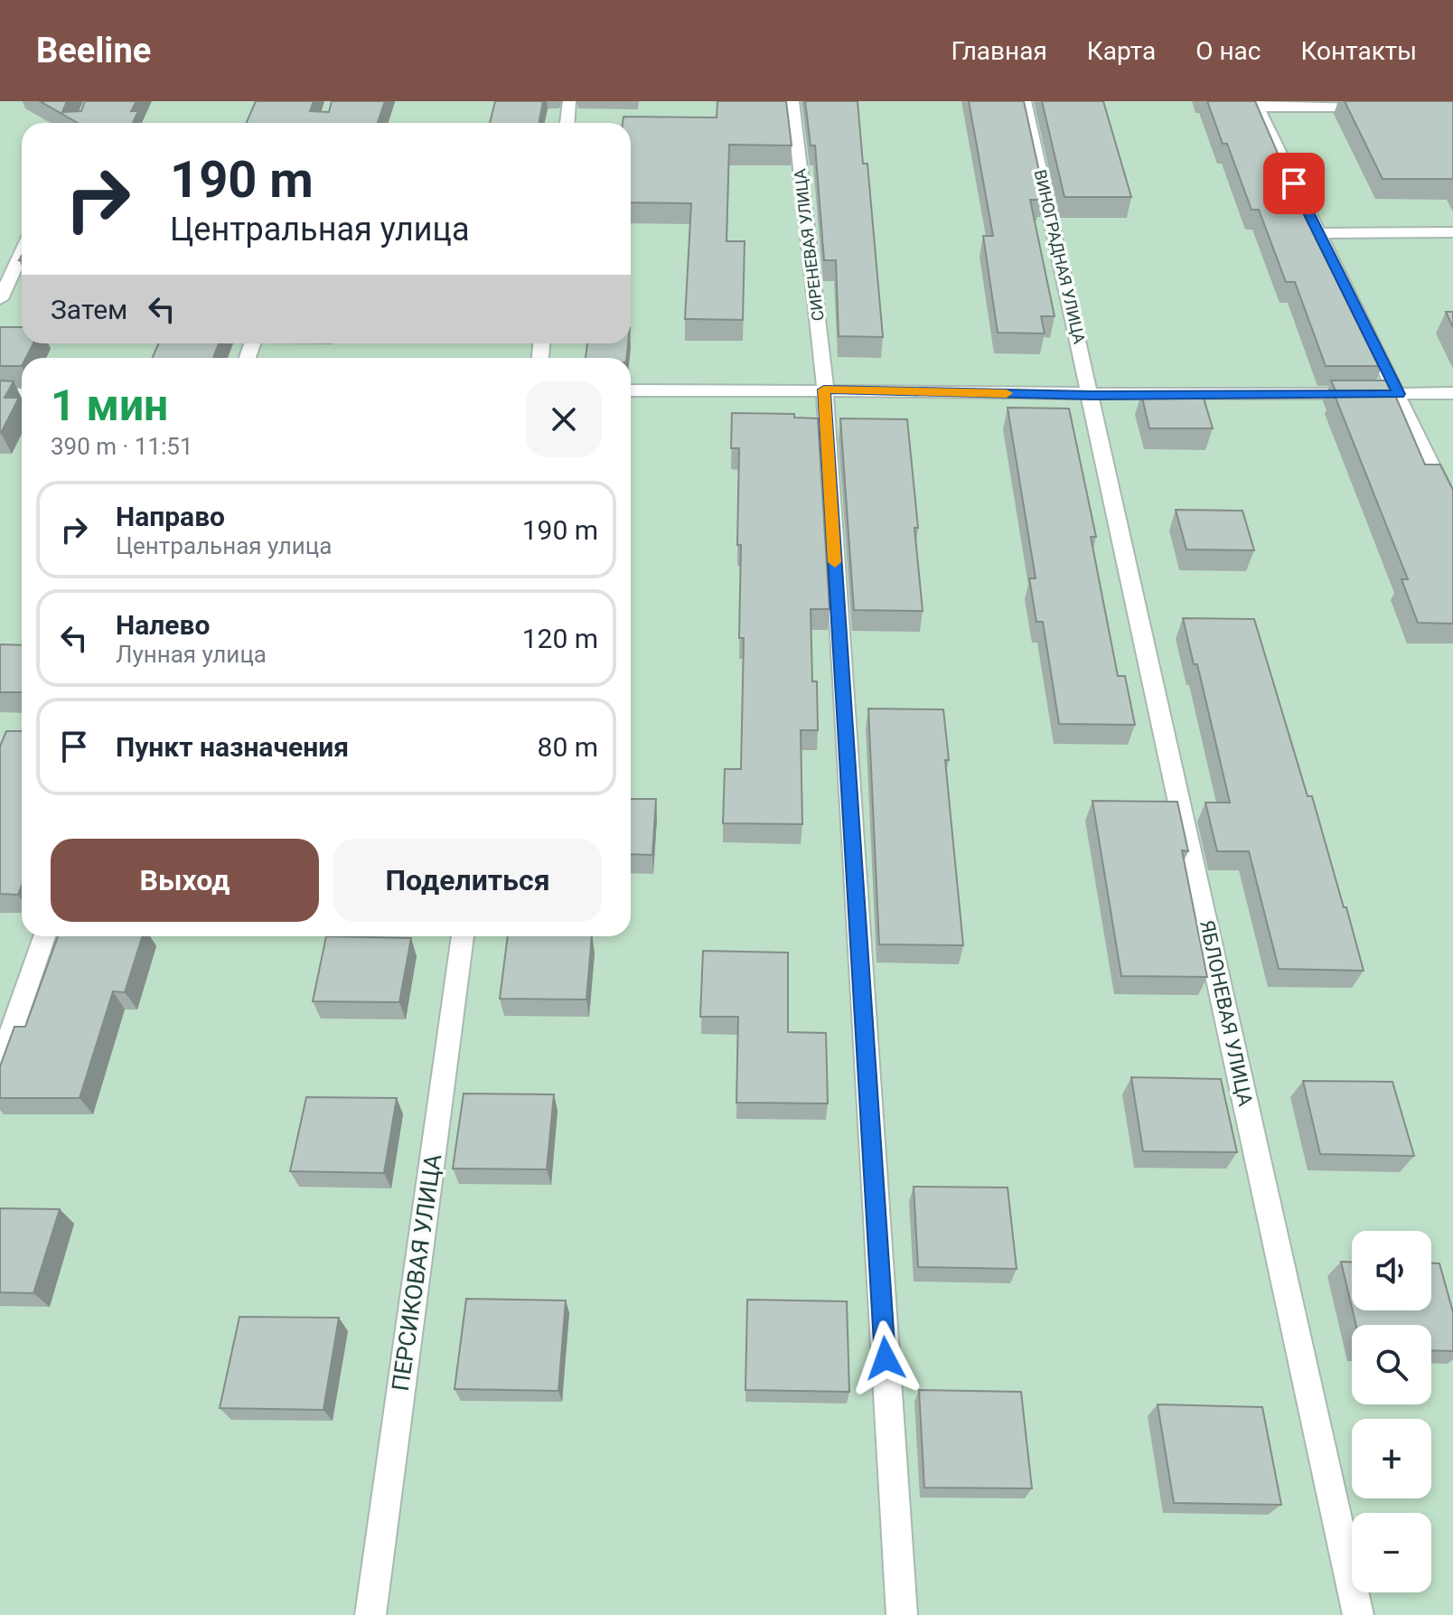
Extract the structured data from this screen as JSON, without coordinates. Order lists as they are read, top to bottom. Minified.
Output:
{"streets":{"street":["СИРЕНЕВАЯ УЛИЦА","ВИНОГРАДНАЯ УЛИЦА","ЯБЛОНЕВАЯ УЛИЦА","ПЕРСИКОВАЯ УЛИЦА"]},"crossings":[["ВИНОГРАДНАЯ УЛИЦА","ЯБЛОНЕВАЯ УЛИЦА"]],"page":{"header":"Beeline","nav":["Главная","Карта","О нас","Контакты"],"turn":["190 m","Центральная улица"],"then":"Затем","heading":["1 мин","390 m · 11:51"],"list":[{"name":"Направо","note":"Центральная улица","value":"190 m"},{"name":"Налево","note":"Лунная улица","value":"120 m"},{"name":"Пункт назначения","value":"80 m"}],"buttons":["Выход","Поделиться"],"map_buttons":["+","−"]}}
